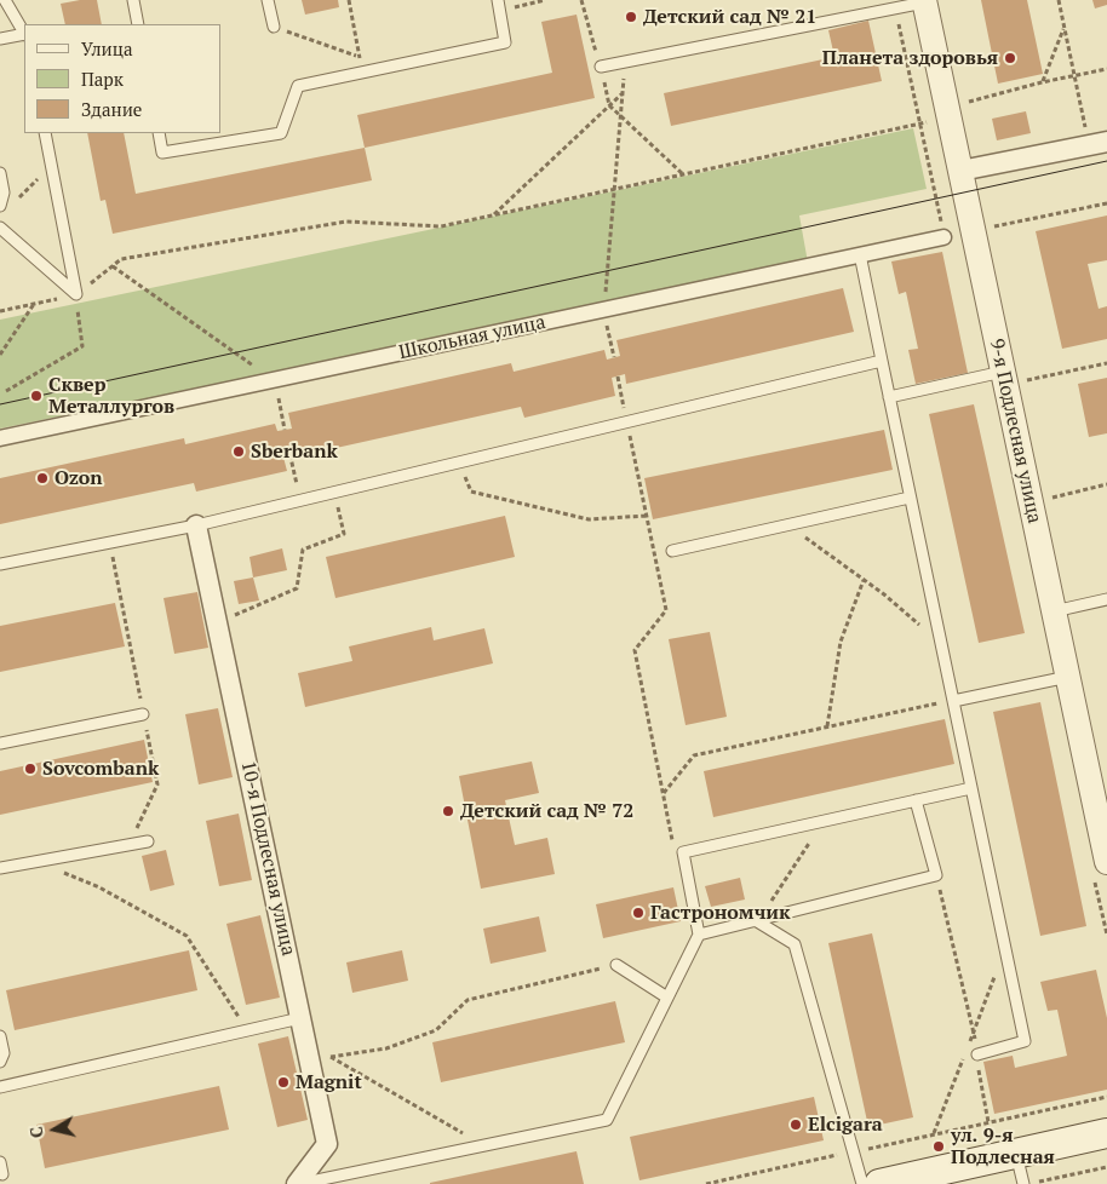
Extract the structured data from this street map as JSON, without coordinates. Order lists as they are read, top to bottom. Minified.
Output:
{"streets":{"street":["Школьная улица","9-я Подлесная улица","10-я Подлесная улица"]},"places":["Детский сад № 21","Планета здоровья","Сквер Металлургов","Sberbank","Ozon","Sovcombank","Детский сад № 72","Гастрономчик","Magnit","Elcigara","ул. 9-я Подлесная"],"legend":["Улица","Парк","Здание"],"north":"left"}
